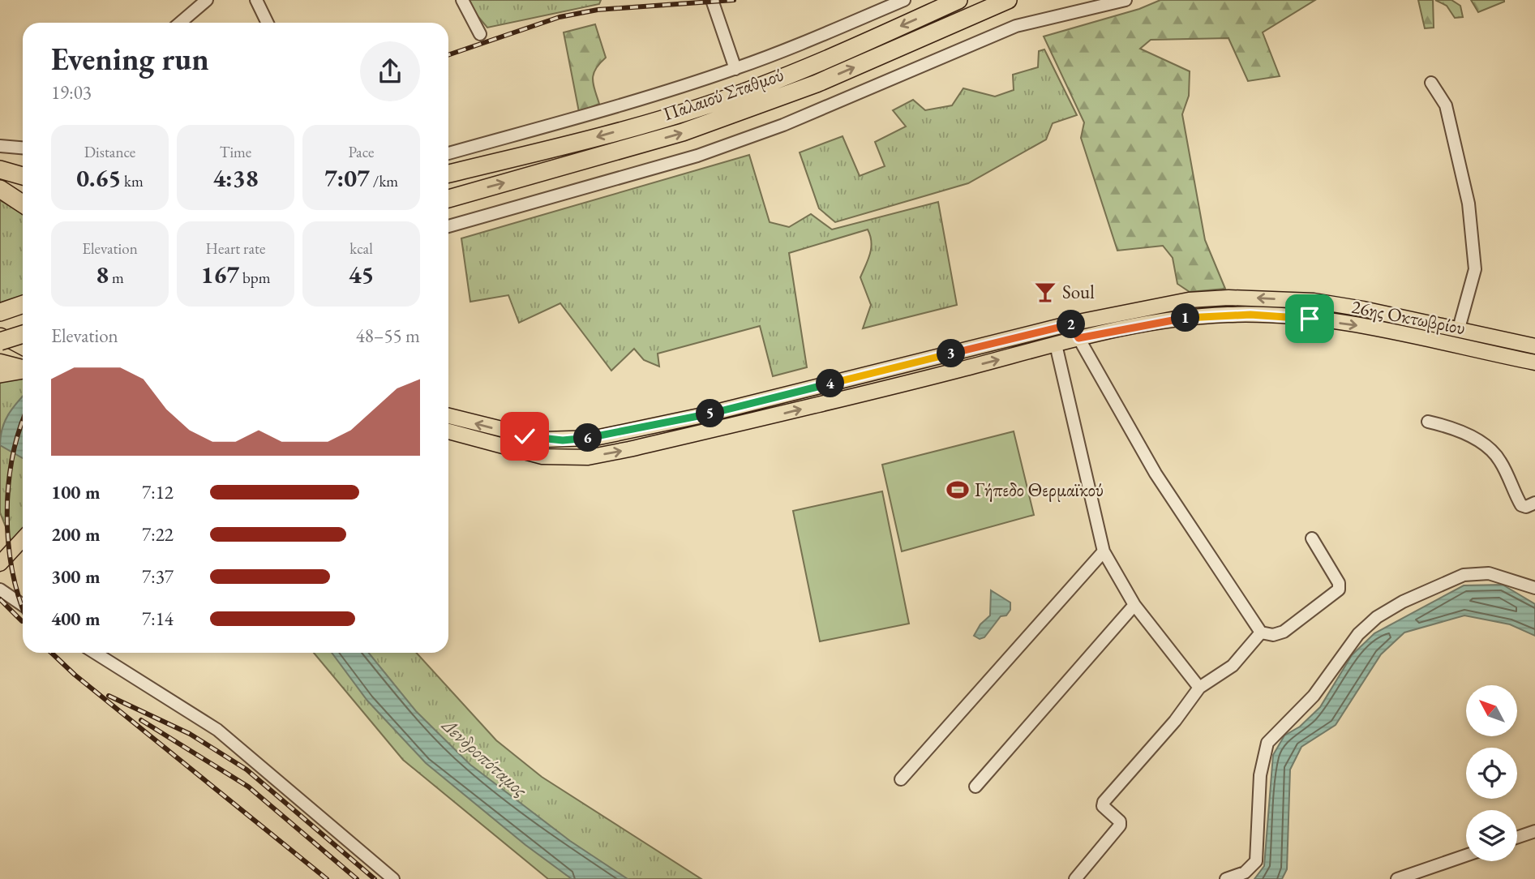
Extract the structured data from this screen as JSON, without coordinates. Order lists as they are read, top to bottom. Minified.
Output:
{"streets":{"highway":["Παλαιού Σταθμού"],"main road":["26ης Οκτωβρίου"]},"water":["Δενδροπόταμος"],"places":{"bar":["Soul"],"sports":["Γήπεδο Θερμαϊκού"]},"north":"top left","page":{"heading":["Evening run","19:03"],"stats":[["Distance","0.65 km"],["Time","4:38"],["Pace","7:07 /km"],["Elevation","8 m"],["Heart rate","167 bpm"],["kcal","45"]],"pins":["1","2","3","4","5","6"],"chart":["Elevation","48–55 m"],"list":[{"name":"100 m","note":"7:12"},{"name":"200 m","note":"7:22"},{"name":"300 m","note":"7:37"},{"name":"400 m","note":"7:14"}]}}
